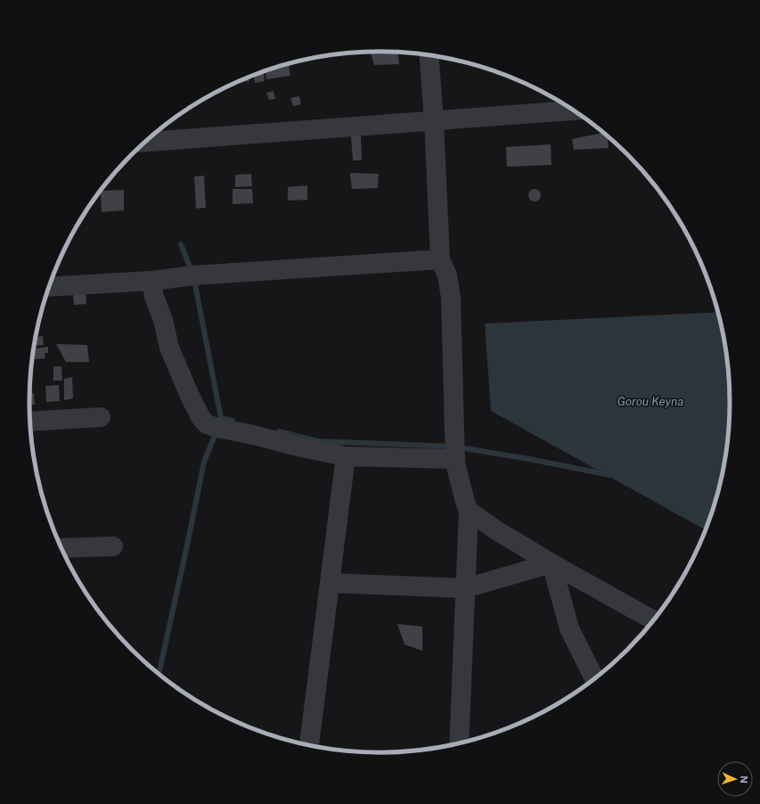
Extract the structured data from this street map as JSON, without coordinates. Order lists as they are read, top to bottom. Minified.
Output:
{"water":["Gorou Keyna"],"north":"right"}
